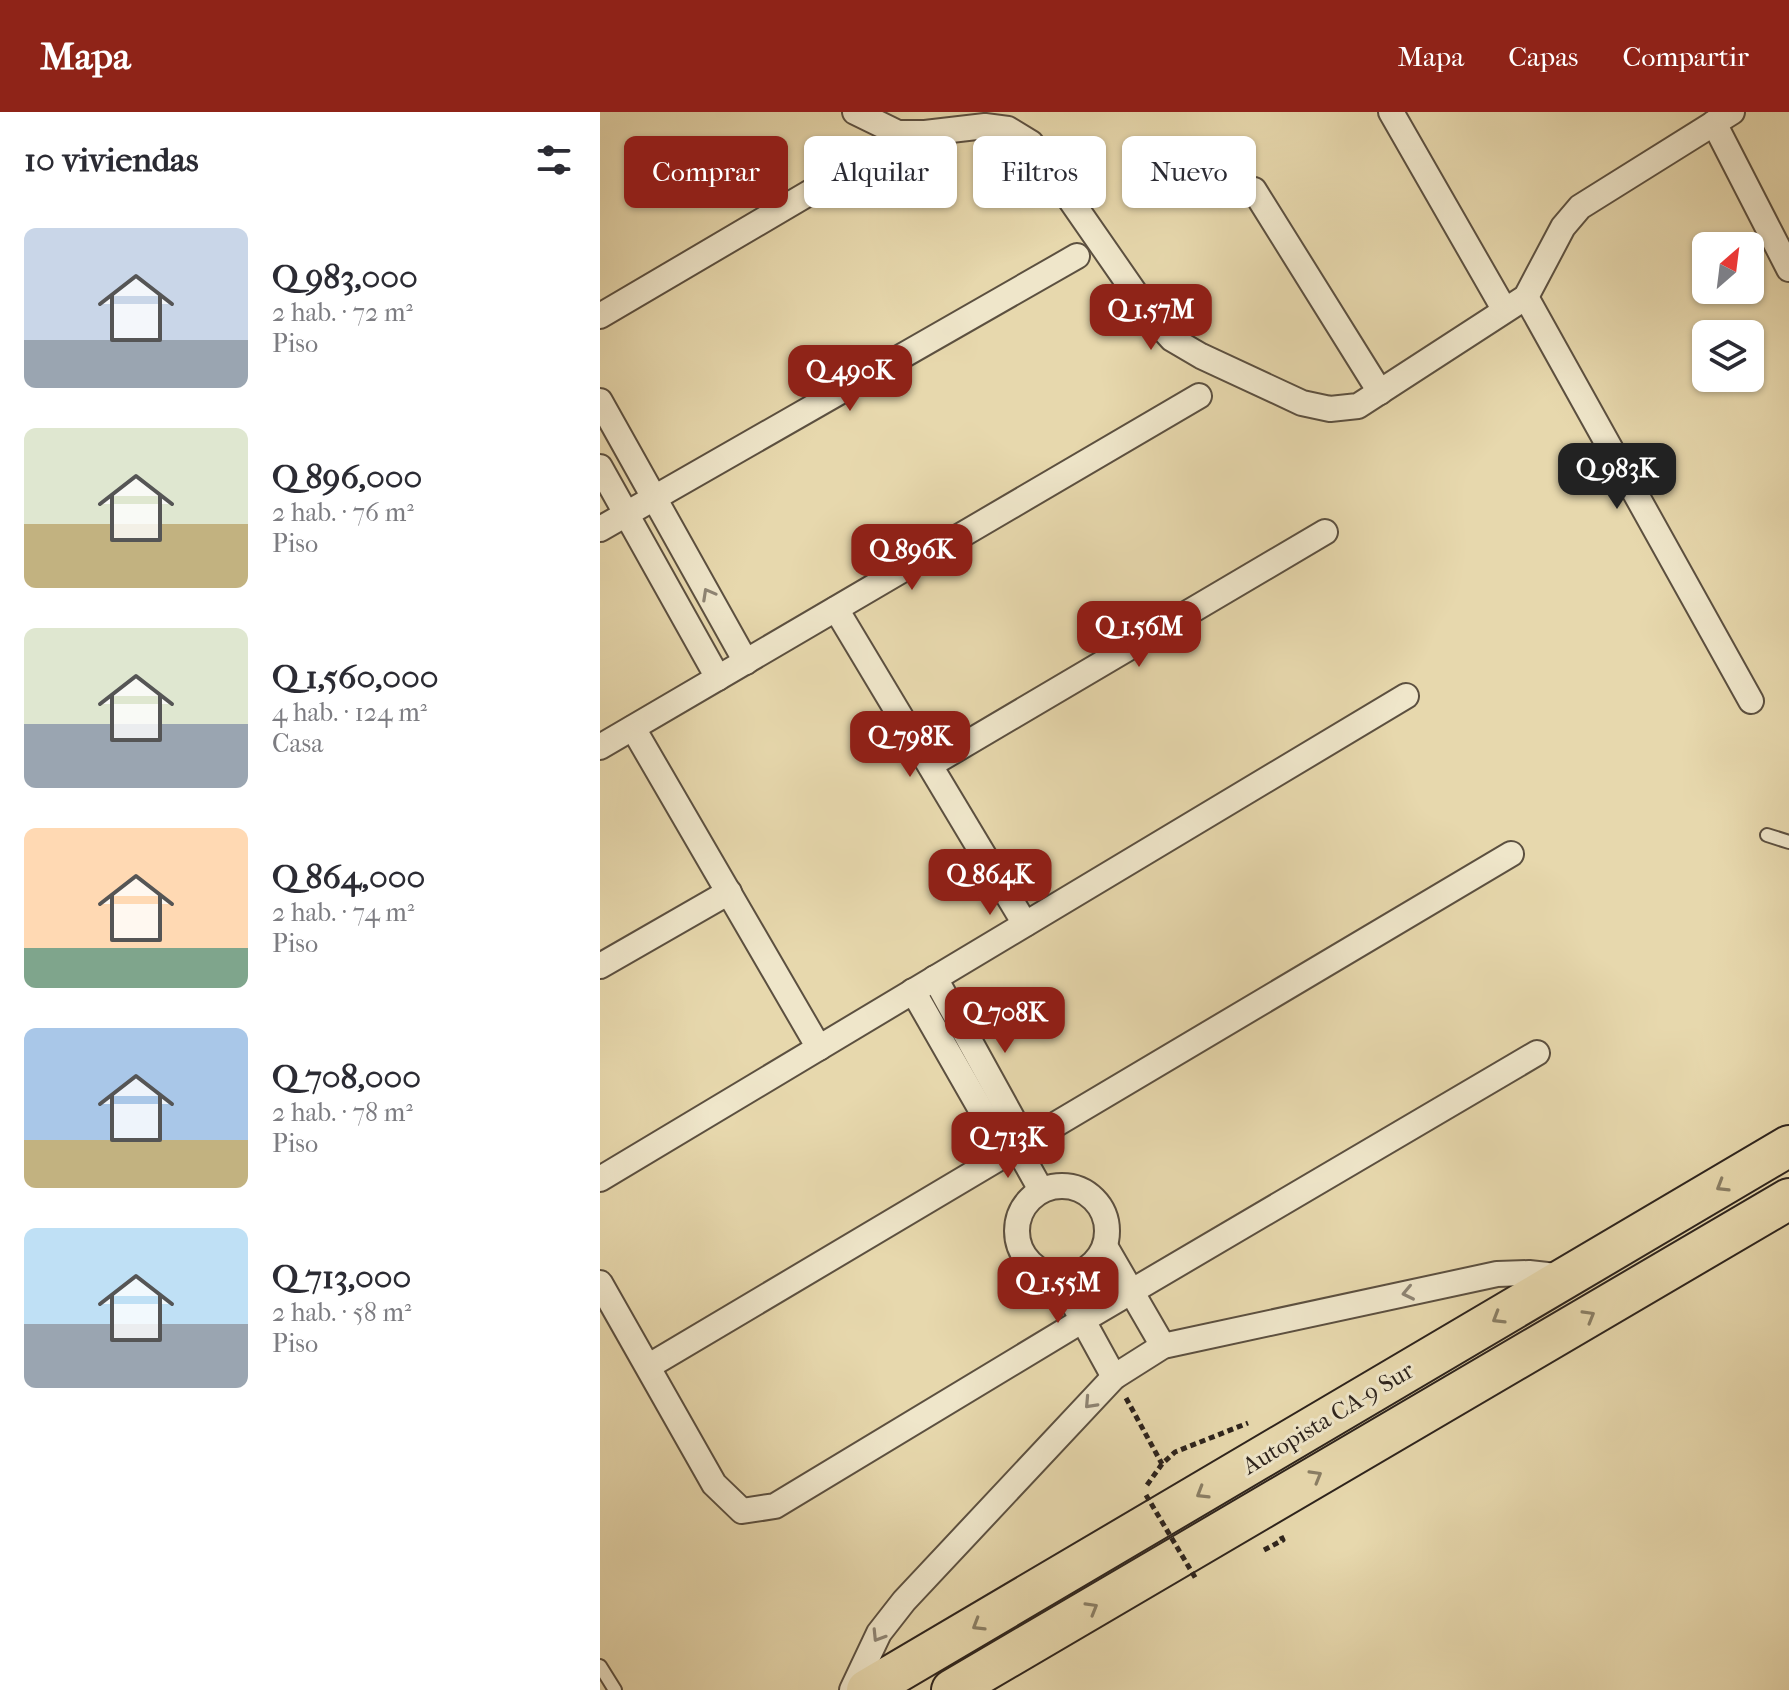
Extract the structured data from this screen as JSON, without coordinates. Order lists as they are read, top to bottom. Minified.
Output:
{"streets":{"highway":["Autopista CA-9 Sur"]},"north":"top right","page":{"header":"Mapa","nav":["Mapa","Capas","Compartir"],"heading":"10 viviendas","chip":["Comprar","Alquilar","Filtros","Nuevo"],"list":[{"name":"Q 983,000","note":"2 hab. · 72 m² · Piso"},{"name":"Q 896,000","note":"2 hab. · 76 m² · Piso"},{"name":"Q 1,560,000","note":"4 hab. · 124 m² · Casa"},{"name":"Q 864,000","note":"2 hab. · 74 m² · Piso"},{"name":"Q 708,000","note":"2 hab. · 78 m² · Piso"},{"name":"Q 713,000","note":"2 hab. · 58 m² · Piso"}],"price":["Q 1.57M","Q 490K","Q 983K","Q 896K","Q 1.56M","Q 798K","Q 864K","Q 708K","Q 713K","Q 1.55M"]}}
